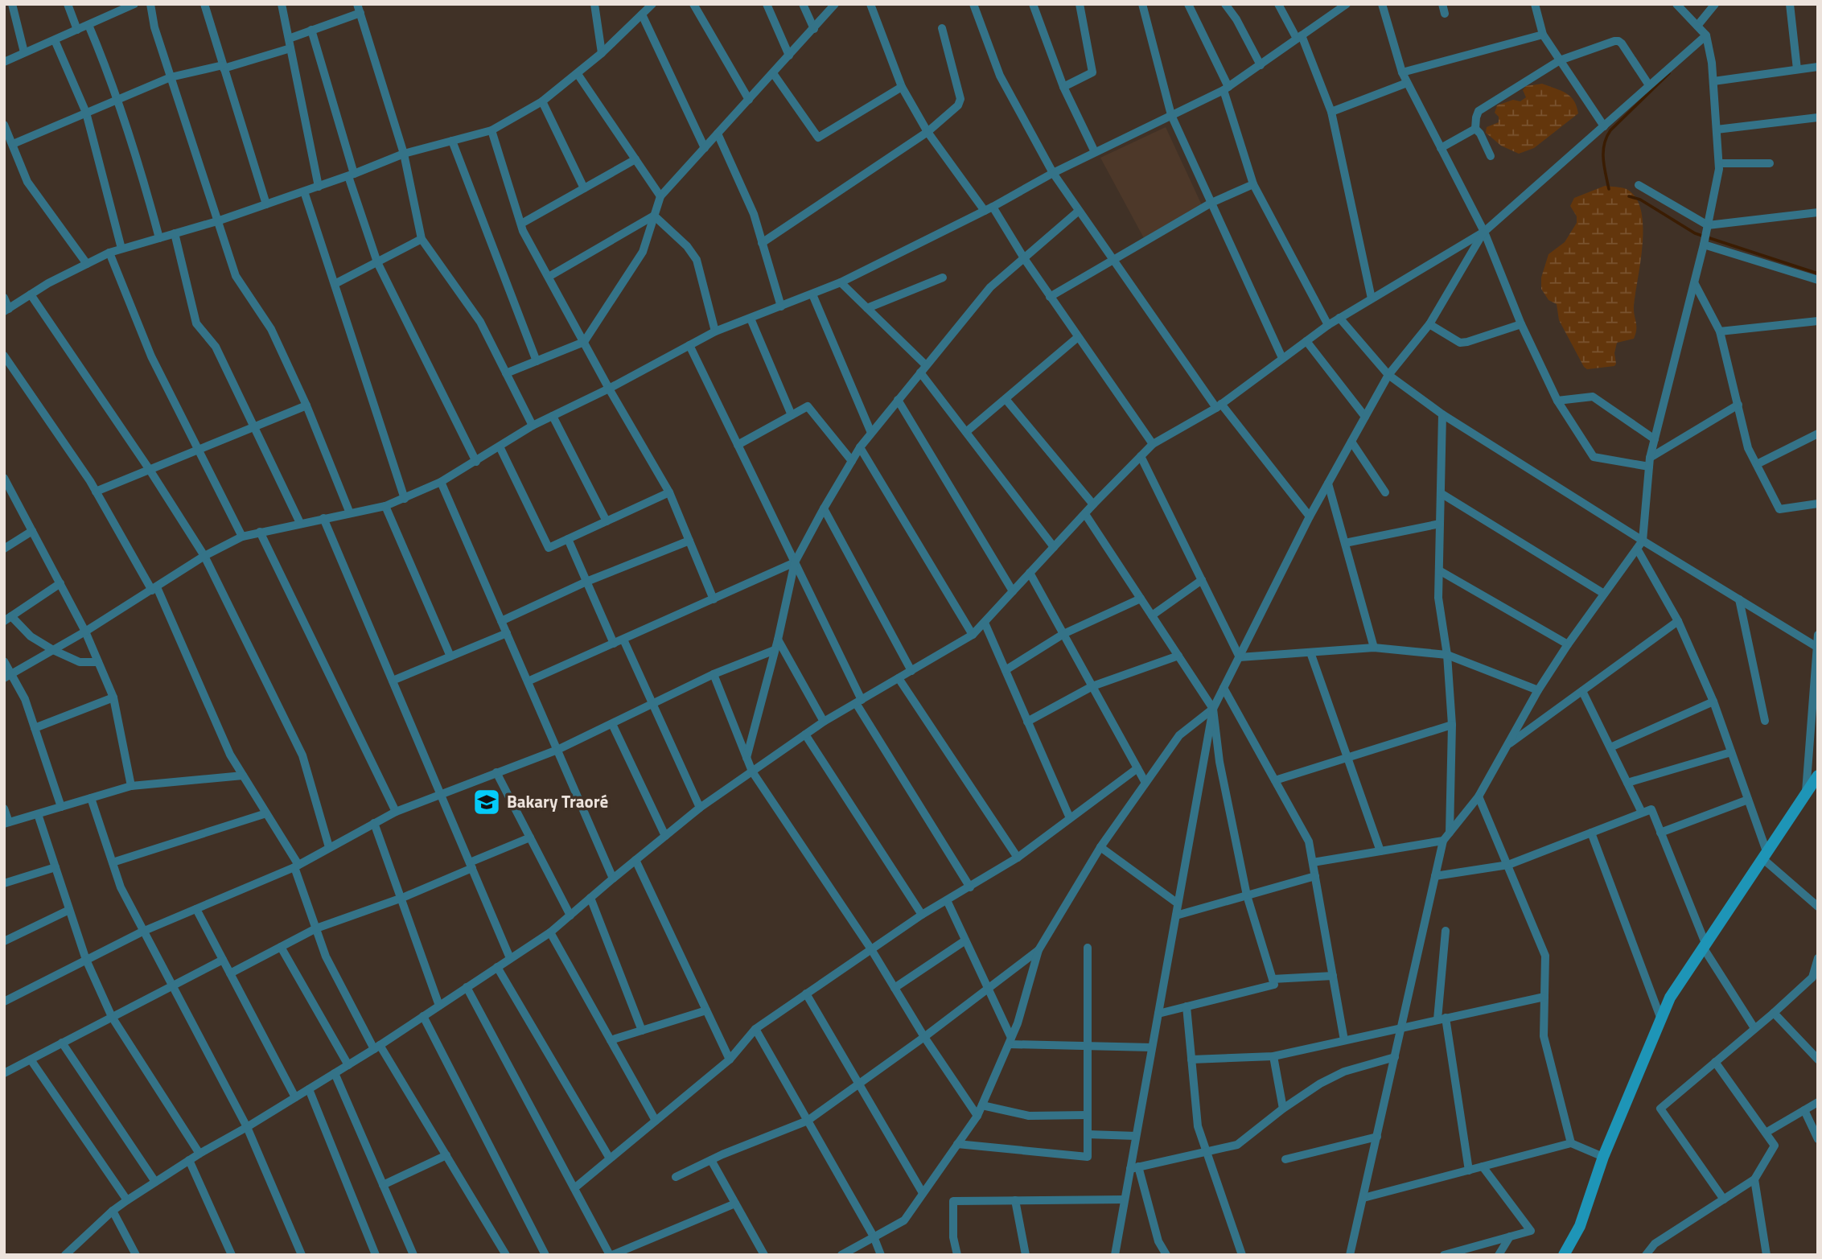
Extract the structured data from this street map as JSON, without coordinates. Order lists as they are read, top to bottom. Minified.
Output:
{"places":{"school or university":["Bakary Traoré"]}}
